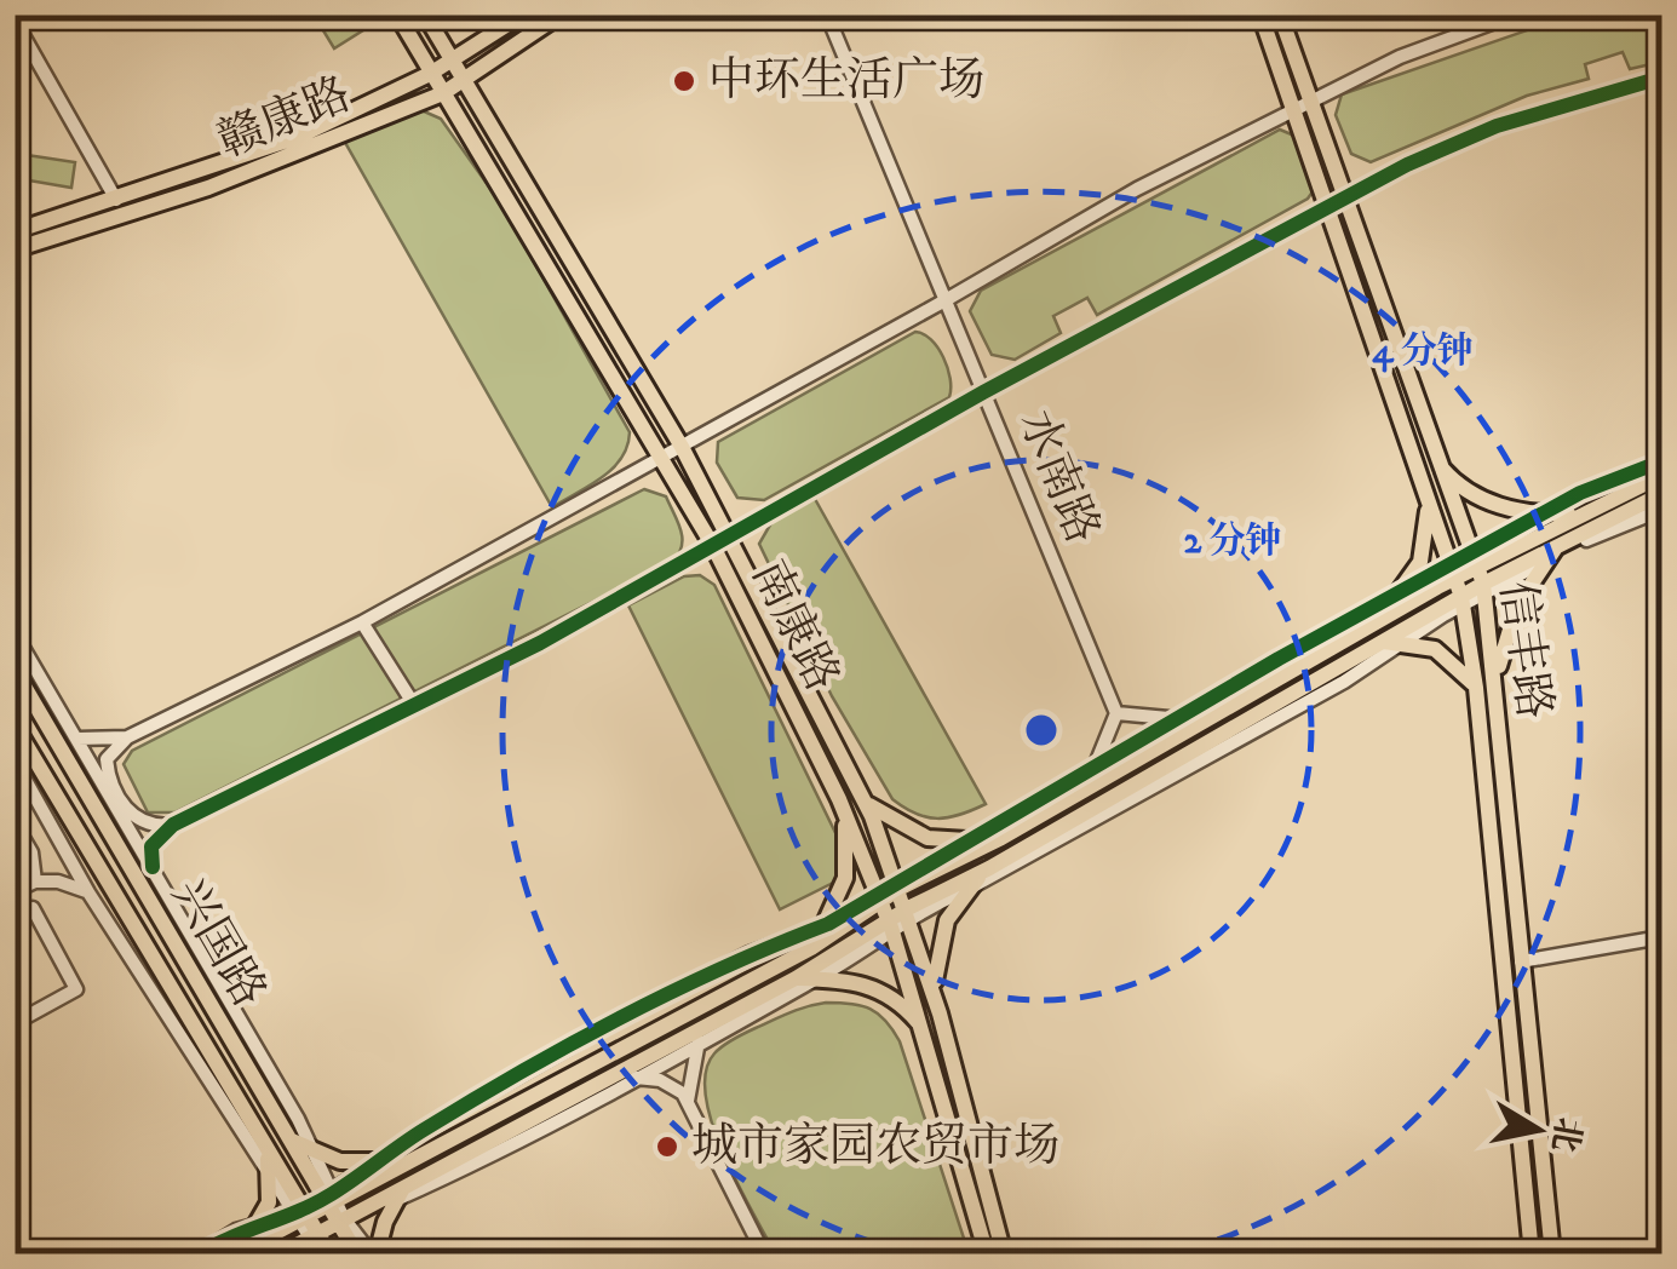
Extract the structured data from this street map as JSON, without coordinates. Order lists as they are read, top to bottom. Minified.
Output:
{"streets":{"main road":["赣康路","南康路","信丰路","兴国路"],"street":["水南路"]},"crossings":[["赣康路","南康路"]],"places":["中环生活广场","城市家园农贸市场"],"north":"right","rings":["4 分钟","2 分钟"]}
